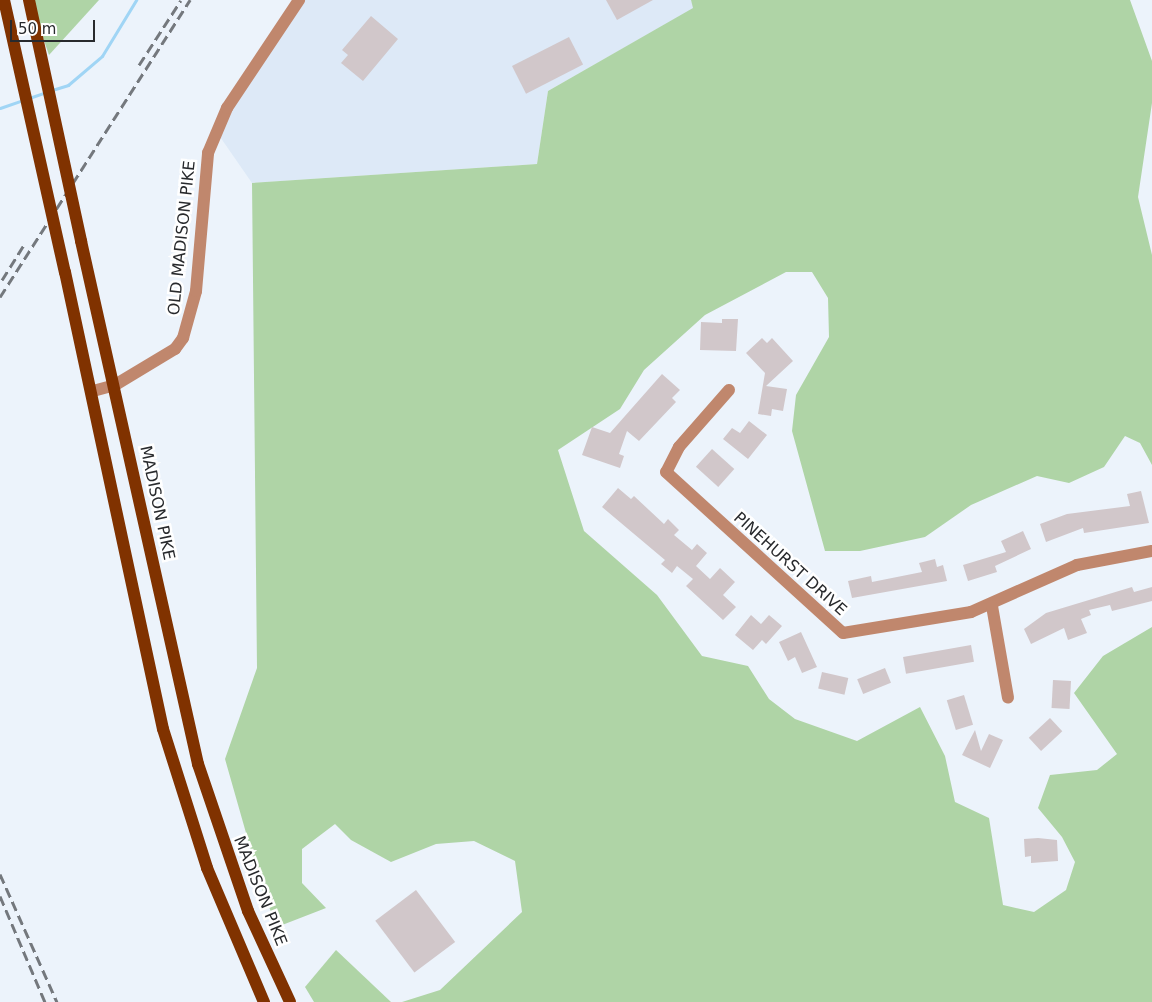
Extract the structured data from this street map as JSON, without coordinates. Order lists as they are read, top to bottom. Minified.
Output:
{"streets":{"main road":["MADISON PIKE"],"street":["OLD MADISON PIKE","PINEHURST DRIVE"]},"crossings":[["OLD MADISON PIKE","MADISON PIKE"]],"scale_bar":"50 m"}
